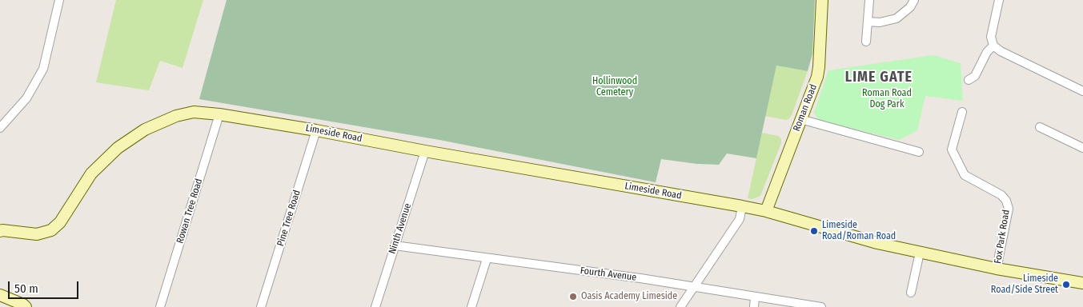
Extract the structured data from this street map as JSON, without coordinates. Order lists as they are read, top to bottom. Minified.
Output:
{"streets":{"street":["Roman Road","Limeside Road","Rowan Tree Road","Pine Tree Road","Ninth Avenue","Fox Park Road","Fourth Avenue"]},"crossings":[["Roman Road","Limeside Road"],["Limeside Road","Rowan Tree Road"],["Limeside Road","Pine Tree Road"],["Limeside Road","Ninth Avenue"],["Limeside Road","Fox Park Road"],["Ninth Avenue","Fourth Avenue"]],"districts":["LIME GATE"],"parks":["Hollinwood Cemetery","Roman Road Dog Park"],"places":["Limeside Road/Roman Road","Limeside Road/Side Street","Oasis Academy Limeside"],"scale_bar":"50 m"}
